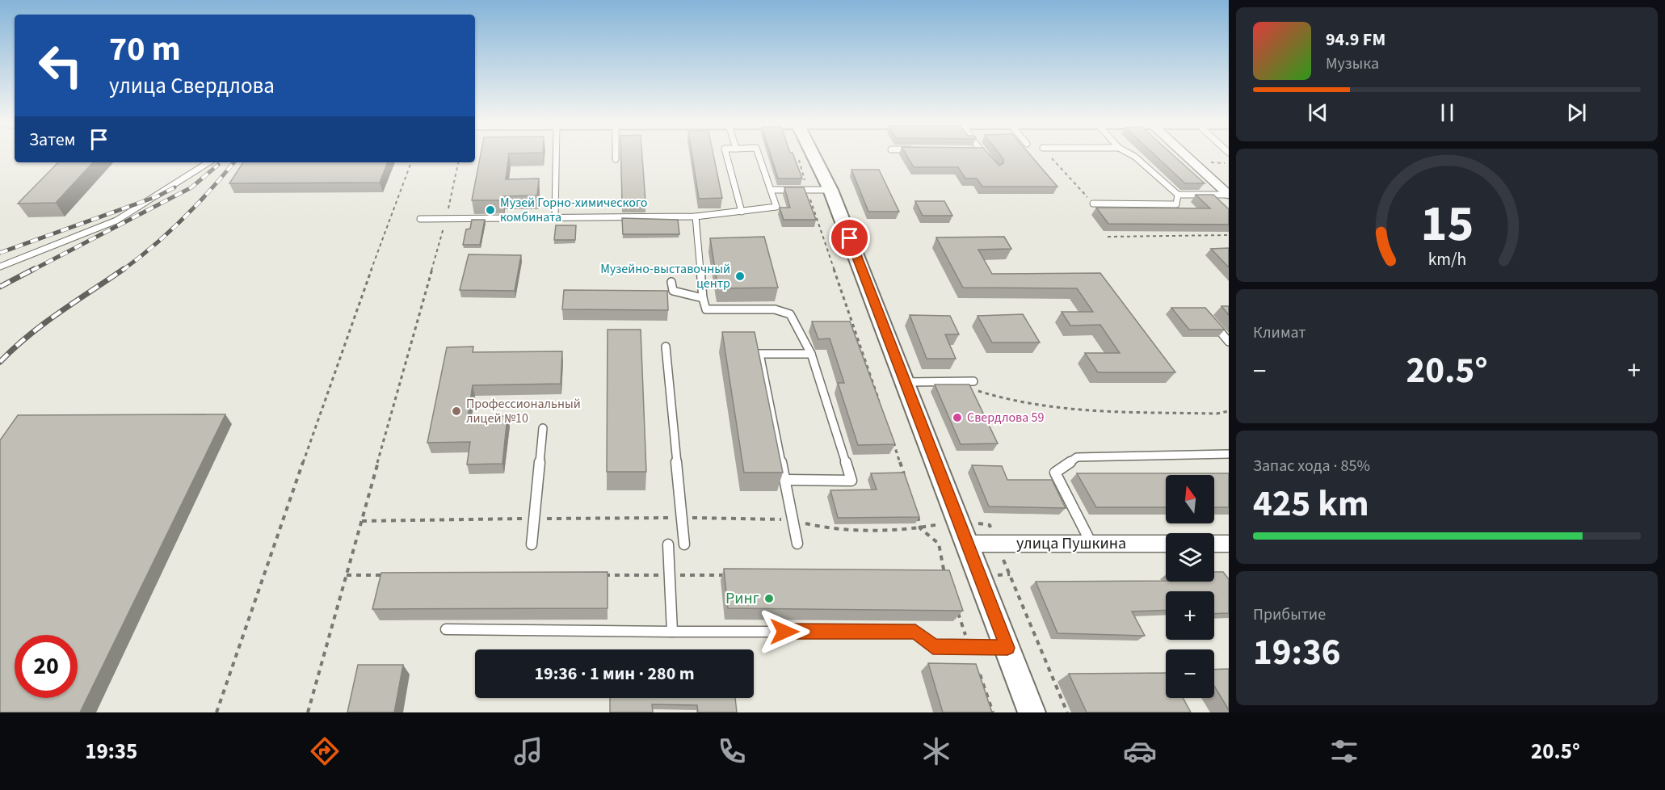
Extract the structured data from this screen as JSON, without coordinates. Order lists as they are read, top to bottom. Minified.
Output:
{"streets":{"street":["улица Пушкина"]},"places":["Музей Горно-химического комбината","Музейно-выставочный центр","Профессиональный лицей №10","Свердлова 59","Ринг"],"north":"top","page":{"turn":["70 m","улица Свердлова"],"song":["94.9 FM","Музыка"],"then":"Затем","tile":["Климат",["Запас хода · 85%","425 km"],["Прибытие","19:36"]],"heat":["−","20.5°","+"],"map_buttons":["+","−"],"limit":"20","trip":"19:36 · 1 мин · 280 m","tabs":["19:35","20.5°"],"gauge":["15","km/h"]}}
